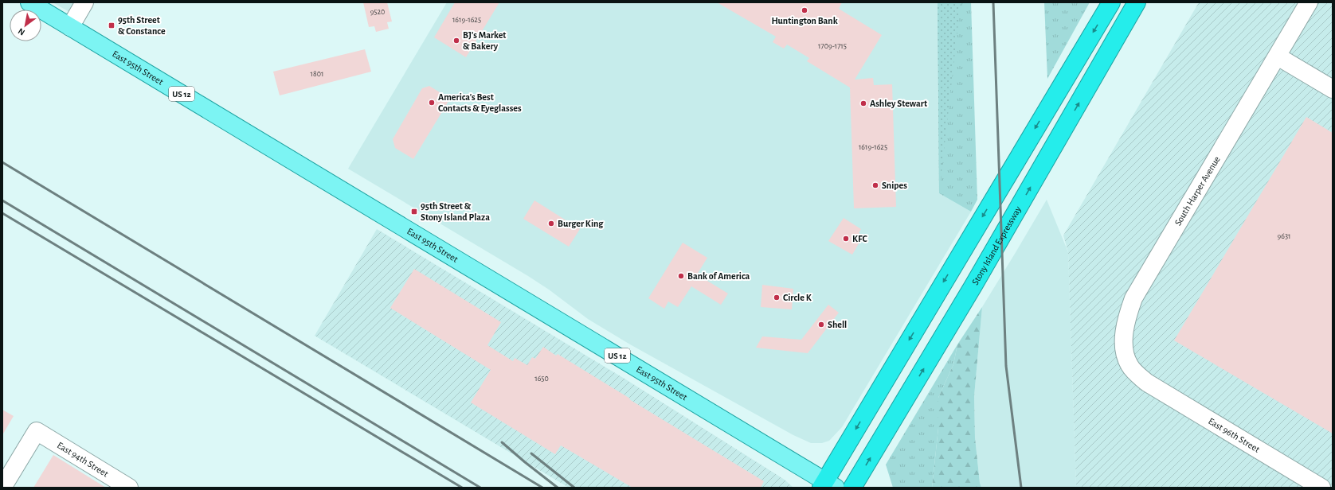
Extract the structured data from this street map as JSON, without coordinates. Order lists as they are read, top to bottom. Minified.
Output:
{"streets":{"highway":["Stony Island Expressway"],"main road":["East 95th Street","US 12"],"street":["South Harper Avenue","East 96th Street","East 94th Street"]},"crossings":[["South Harper Avenue","East 96th Street"]],"places":{"other":["Huntington Bank","BJ's Market & Bakery","America's Best Contacts & Eyeglasses","Ashley Stewart","Snipes","Burger King","KFC","Bank of America","Circle K","Shell"],"transit":["95th Street & Constance","95th Street & Stony Island Plaza"]},"house_numbers":["9520","1619-1625","1709-1715","1801","1619-1625","9631","1650"],"north":"bottom left"}
